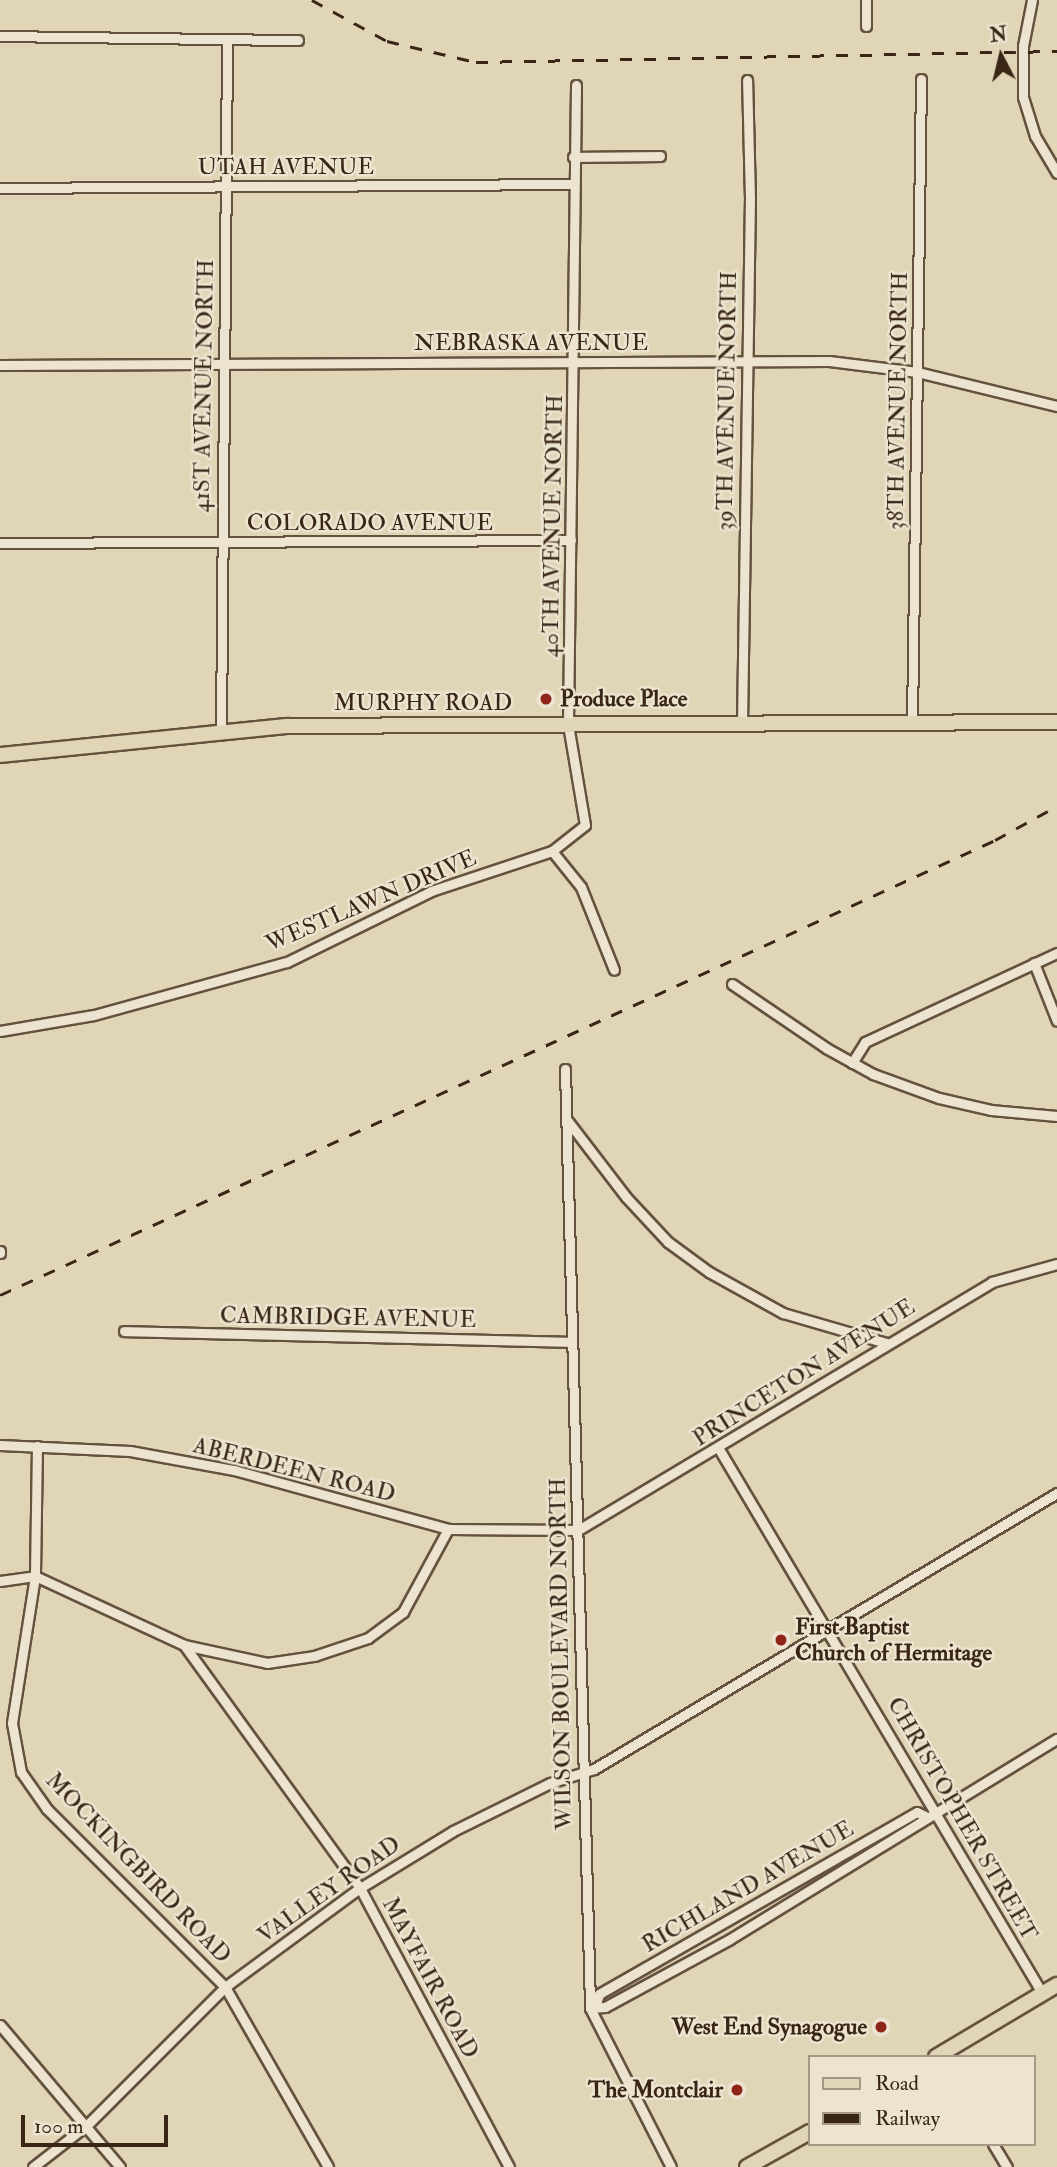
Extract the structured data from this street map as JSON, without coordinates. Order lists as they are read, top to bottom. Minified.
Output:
{"streets":{"main road":["MURPHY ROAD"],"street":["UTAH AVENUE","NEBRASKA AVENUE","41ST AVENUE NORTH","39TH AVENUE NORTH","38TH AVENUE NORTH","COLORADO AVENUE","40TH AVENUE NORTH","WESTLAWN DRIVE","CAMBRIDGE AVENUE","PRINCETON AVENUE","ABERDEEN ROAD","WILSON BOULEVARD NORTH","CHRISTOPHER STREET","MOCKINGBIRD ROAD","RICHLAND AVENUE","VALLEY ROAD","MAYFAIR ROAD"]},"crossings":[["UTAH AVENUE","41ST AVENUE NORTH"],["UTAH AVENUE","40TH AVENUE NORTH"],["NEBRASKA AVENUE","41ST AVENUE NORTH"],["NEBRASKA AVENUE","39TH AVENUE NORTH"],["NEBRASKA AVENUE","38TH AVENUE NORTH"],["NEBRASKA AVENUE","40TH AVENUE NORTH"],["41ST AVENUE NORTH","COLORADO AVENUE"],["41ST AVENUE NORTH","MURPHY ROAD"],["39TH AVENUE NORTH","MURPHY ROAD"],["38TH AVENUE NORTH","MURPHY ROAD"],["COLORADO AVENUE","40TH AVENUE NORTH"],["40TH AVENUE NORTH","MURPHY ROAD"],["40TH AVENUE NORTH","WESTLAWN DRIVE"],["CAMBRIDGE AVENUE","WILSON BOULEVARD NORTH"],["PRINCETON AVENUE","ABERDEEN ROAD"],["PRINCETON AVENUE","WILSON BOULEVARD NORTH"],["PRINCETON AVENUE","CHRISTOPHER STREET"],["ABERDEEN ROAD","WILSON BOULEVARD NORTH"],["ABERDEEN ROAD","MOCKINGBIRD ROAD"],["WILSON BOULEVARD NORTH","RICHLAND AVENUE"],["WILSON BOULEVARD NORTH","VALLEY ROAD"],["CHRISTOPHER STREET","RICHLAND AVENUE"],["CHRISTOPHER STREET","VALLEY ROAD"],["MOCKINGBIRD ROAD","VALLEY ROAD"],["VALLEY ROAD","MAYFAIR ROAD"]],"places":["Produce Place","First Baptist Church of Hermitage","West End Synagogue","The Montclair"],"legend":["Road","Railway"],"scale_bar":"100 m","north":"top"}
